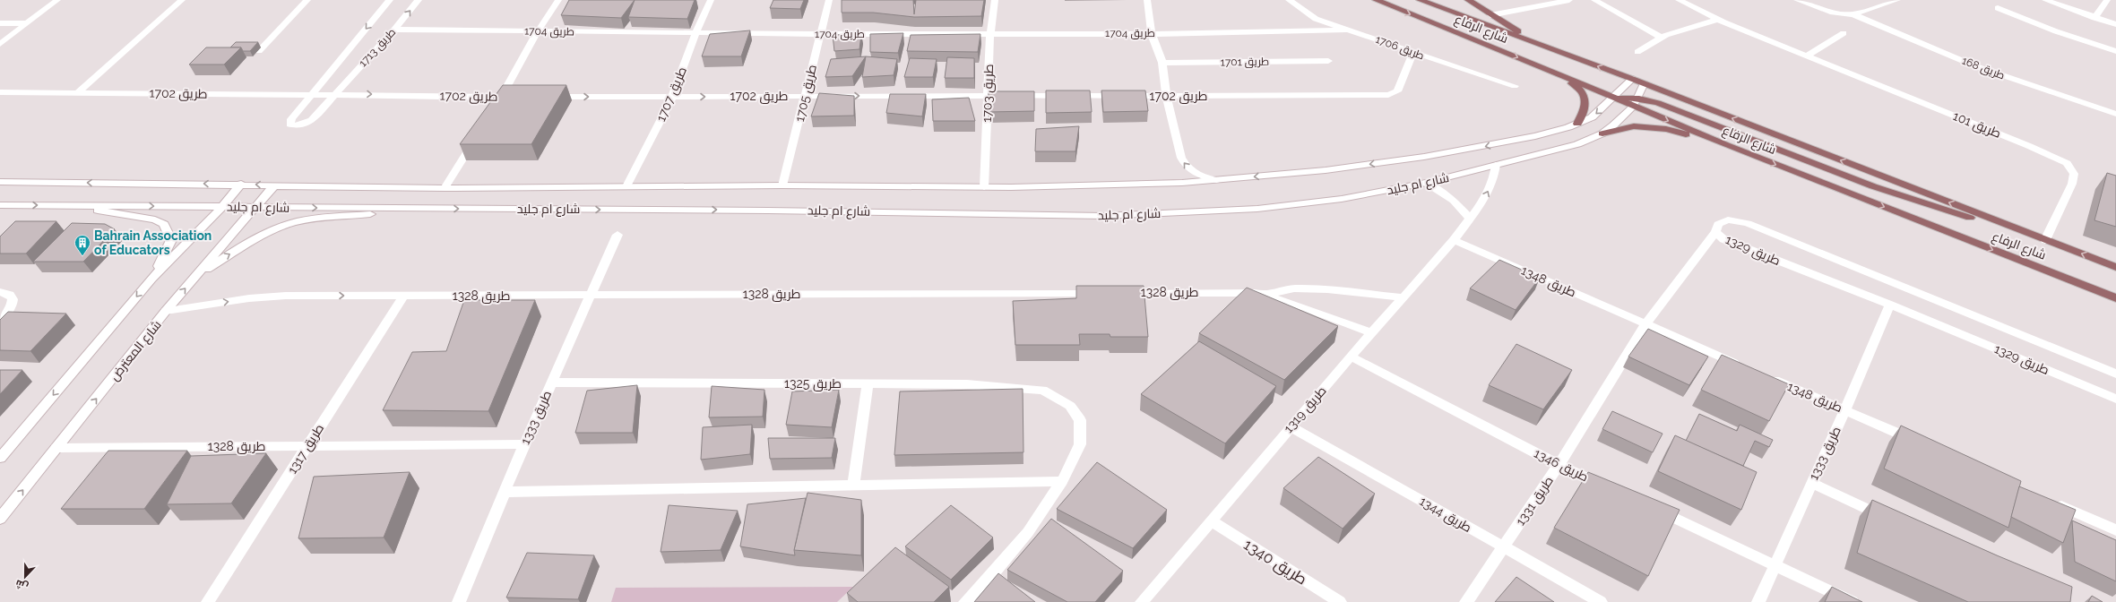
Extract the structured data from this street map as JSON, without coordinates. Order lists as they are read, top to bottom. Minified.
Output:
{"streets":{"main road":["شارع الرفاع"],"street":["طريق 1704","طريق 1713","طريق 1706","طريق 1701","طريق 168","طريق 1702","طريق 1705","طريق 1703","طريق 1707","طريق 101","شارع ام جليد","طريق 1329","طريق 1348","طريق 1328","شارع المعترض","طريق 1325","طريق 1319","طريق 1333","طريق 1317","طريق 1346","طريق 1331","طريق 1344","طريق 1340"]},"crossings":[["شارع الرفاع","طريق 101"],["شارع الرفاع","شارع ام جليد"],["طريق 1704","طريق 1713"],["طريق 1704","طريق 1706"],["طريق 1704","طريق 1705"],["طريق 1704","طريق 1703"],["طريق 1704","طريق 1707"],["طريق 1713","طريق 1702"],["طريق 1706","طريق 1702"],["طريق 1702","طريق 1705"],["طريق 1702","طريق 1703"],["طريق 1702","طريق 1707"],["طريق 1705","شارع ام جليد"],["طريق 1703","شارع ام جليد"],["طريق 1707","شارع ام جليد"],["شارع ام جليد","شارع المعترض"],["شارع ام جليد","طريق 1319"],["طريق 1329","طريق 1333"],["طريق 1329","طريق 1331"],["طريق 1348","طريق 1319"],["طريق 1348","طريق 1333"],["طريق 1348","طريق 1331"],["طريق 1328","شارع المعترض"],["طريق 1328","طريق 1319"],["طريق 1328","طريق 1333"],["طريق 1328","طريق 1317"],["طريق 1325","طريق 1333"],["طريق 1319","طريق 1346"],["طريق 1319","طريق 1344"],["طريق 1319","طريق 1340"],["طريق 1346","طريق 1331"],["طريق 1331","طريق 1344"]],"one_way":["طريق 1702"],"places":{"building":["Bahrain Association of Educators"]},"north":"bottom"}
